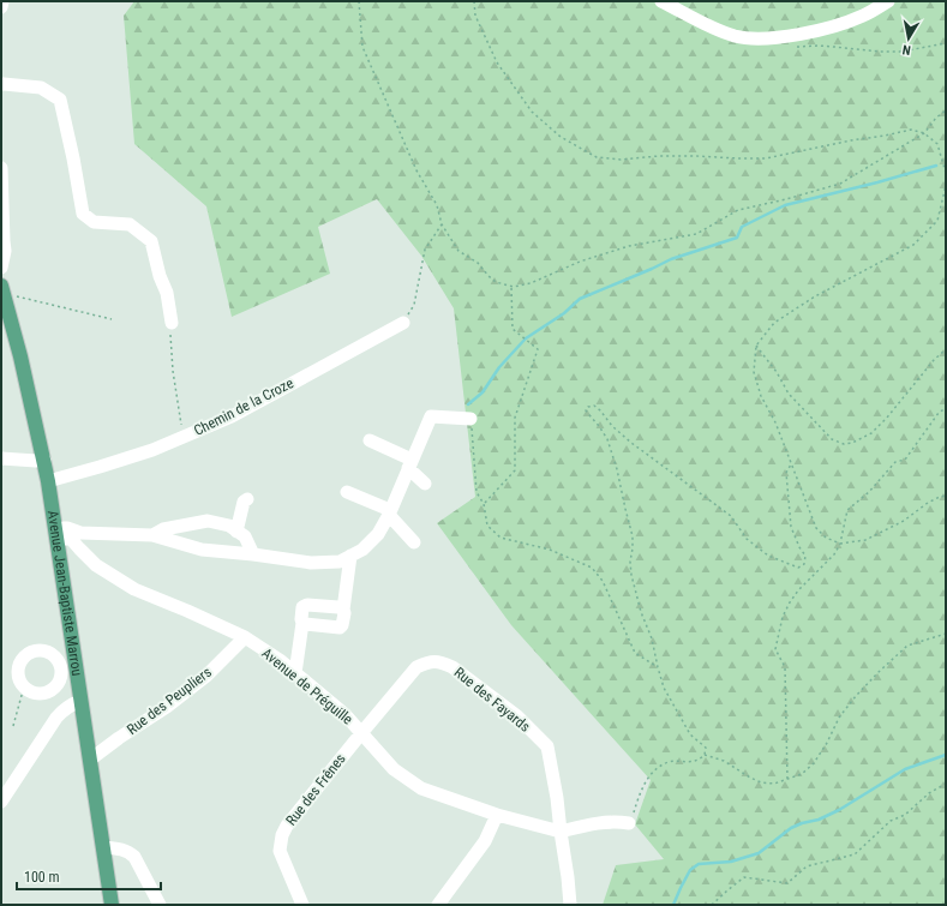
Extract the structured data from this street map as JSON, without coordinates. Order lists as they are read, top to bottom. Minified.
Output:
{"streets":{"main road":["Avenue Jean-Baptiste Marrou"],"street":["Chemin de la Croze","Avenue de Préguille","Rue des Fayards","Rue des Peupliers","Rue des Frênes"]},"crossings":[["Chemin de la Croze","Avenue Jean-Baptiste Marrou"],["Avenue Jean-Baptiste Marrou","Avenue de Préguille"],["Avenue Jean-Baptiste Marrou","Rue des Peupliers"],["Avenue de Préguille","Rue des Fayards"],["Avenue de Préguille","Rue des Peupliers"],["Avenue de Préguille","Rue des Frênes"],["Rue des Fayards","Rue des Frênes"]],"scale_bar":"100 m","north":"bottom"}
